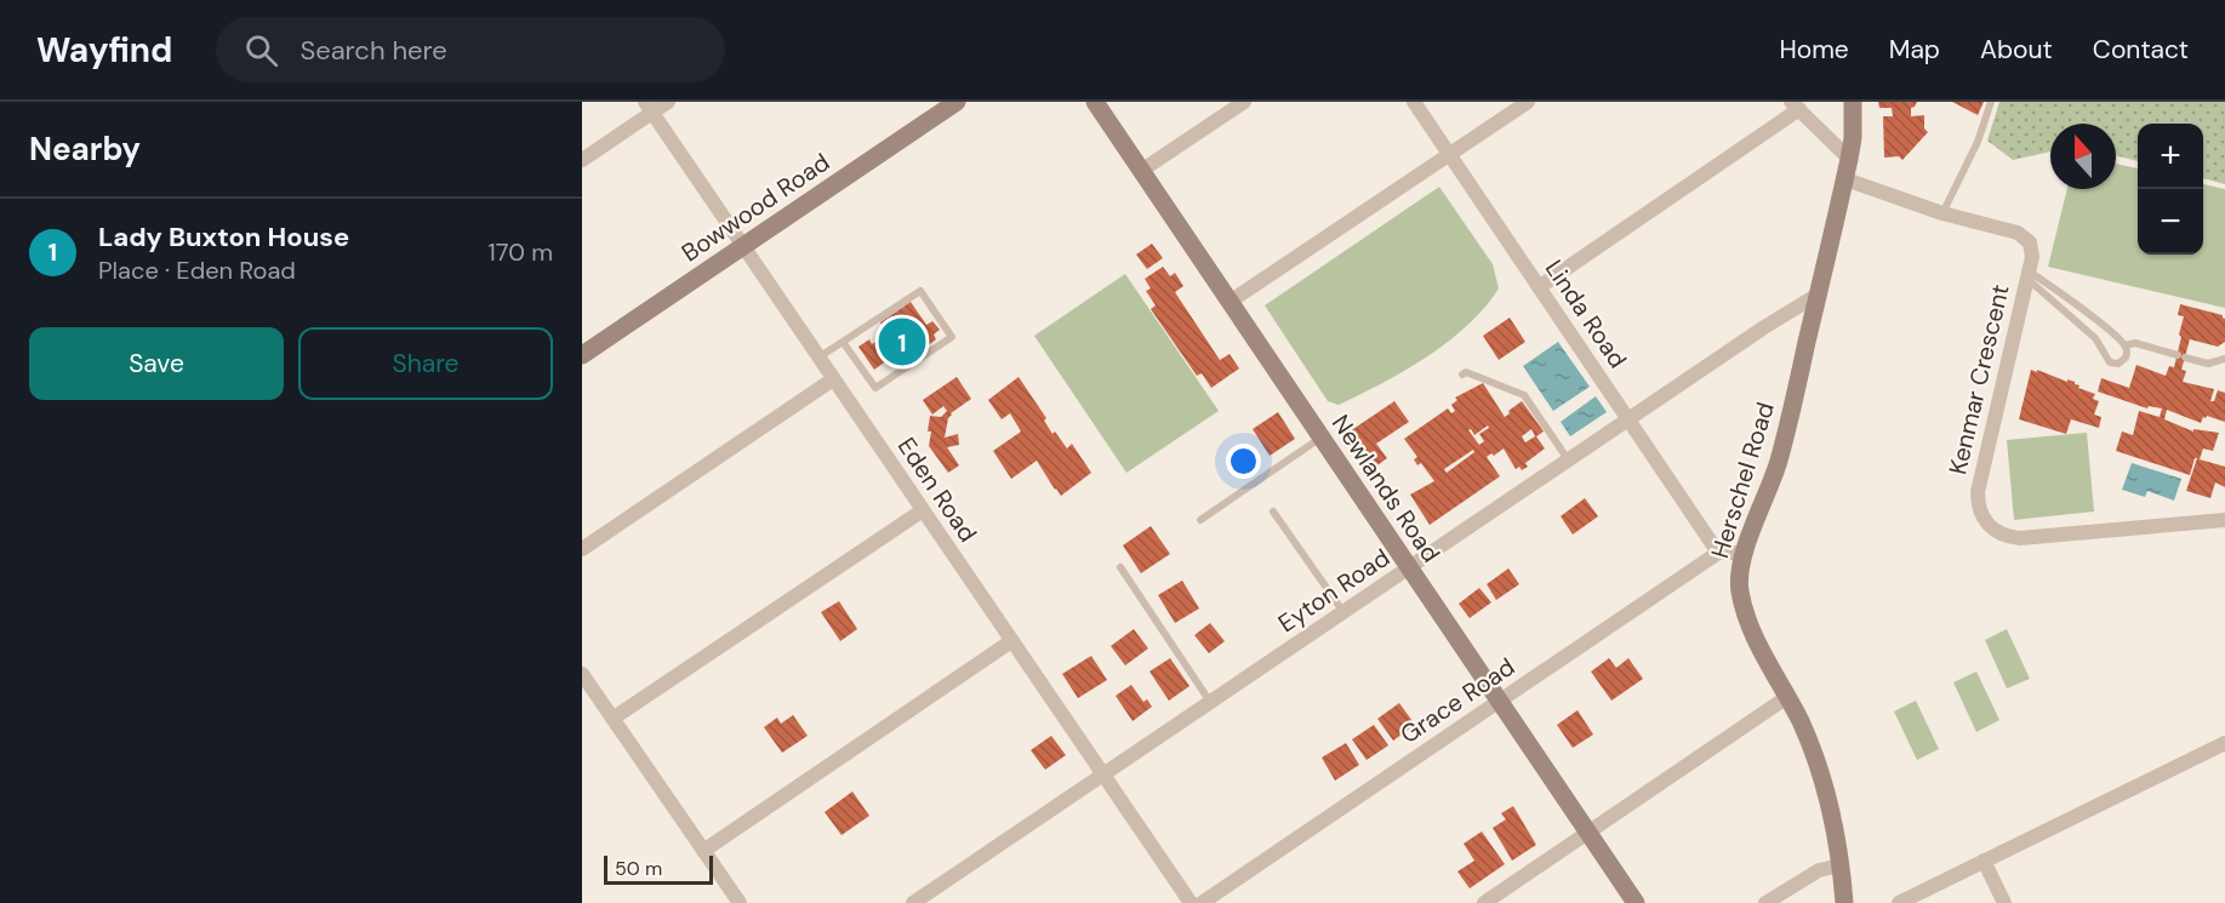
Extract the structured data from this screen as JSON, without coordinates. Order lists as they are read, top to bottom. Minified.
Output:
{"streets":{"street":["Bowwood Road","Linda Road","Kenmar Crescent","Herschel Road","Newlands Road","Eden Road","Eyton Road","Grace Road"]},"crossings":[["Bowwood Road","Eden Road"],["Linda Road","Eyton Road"],["Linda Road","Grace Road"],["Kenmar Crescent","Herschel Road"],["Herschel Road","Eyton Road"],["Newlands Road","Eyton Road"],["Newlands Road","Grace Road"],["Eden Road","Eyton Road"]],"scale_bar":"50 m","north":"top","page":{"header":"Wayfind","search":"Search here","nav":["Home","Map","About","Contact"],"heading":"Nearby","map_buttons":["+","−"],"list":[{"mark":"1","name":"Lady Buxton House","note":"Place · Eden Road","value":"170 m"}],"buttons":["Save","Share"],"pins":"1","scale":"50 m"}}
